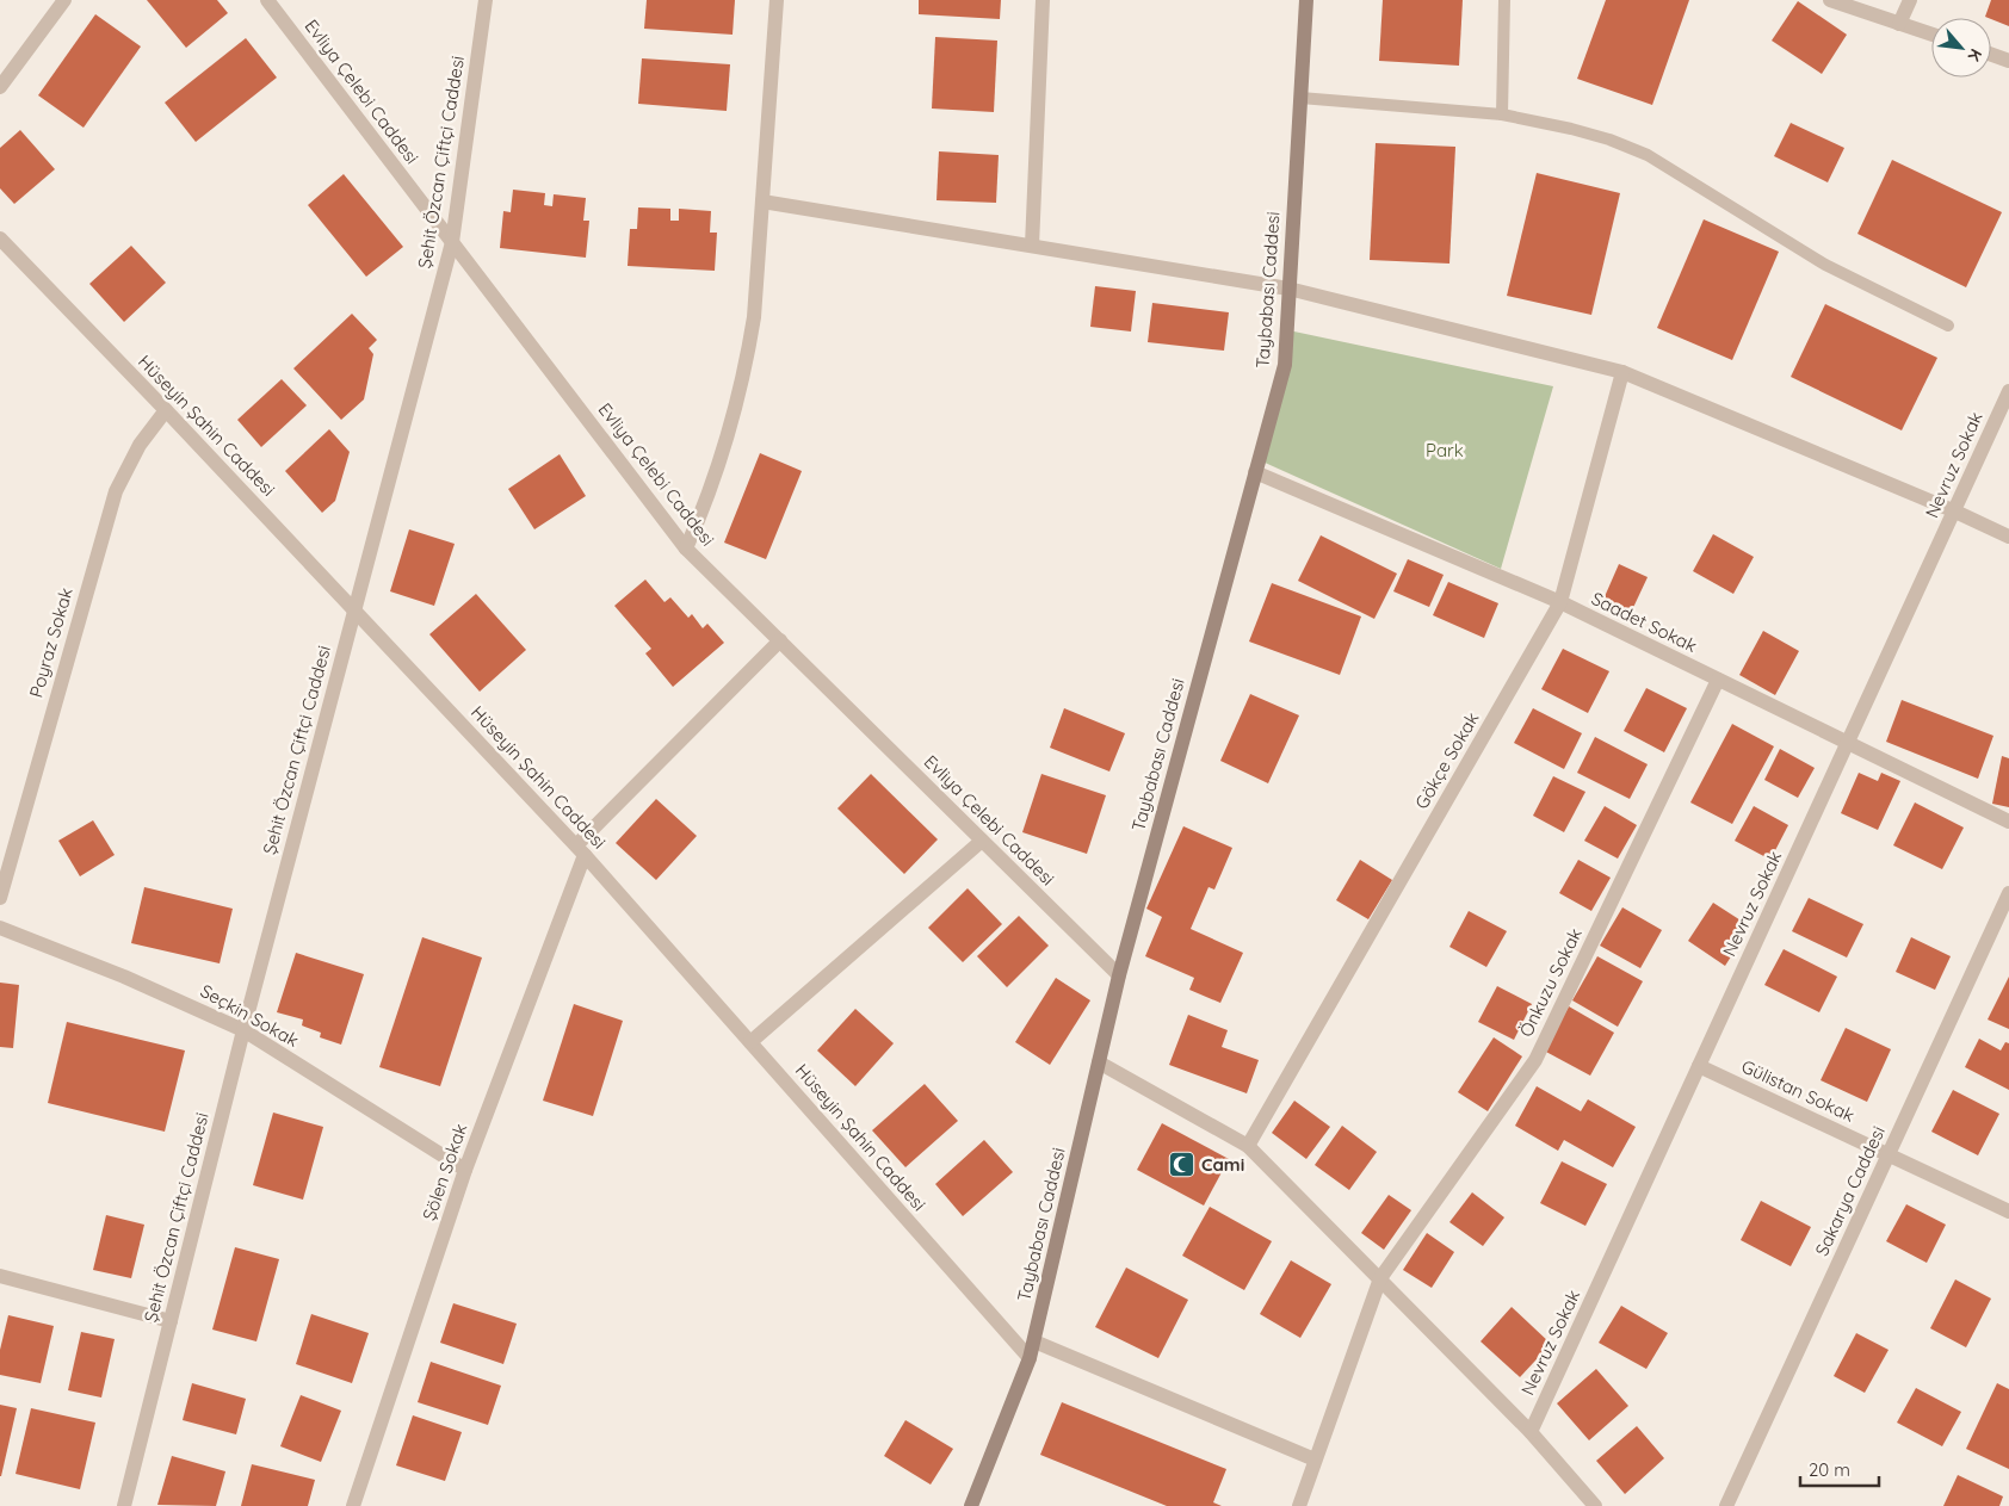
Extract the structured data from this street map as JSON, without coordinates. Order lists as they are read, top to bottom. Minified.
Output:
{"streets":{"street":["Evliya Çelebi Caddesi","Şehit Özcan Çiftçi Caddesi","Taybabası Caddesi","Hüseyin Şahin Caddesi","Nevruz Sokak","Saadet Sokak","Poyraz Sokak","Gökçe Sokak","Önkuzu Sokak","Seçkin Sokak","Gülistan Sokak","Şölen Sokak","Sakarya Caddesi"]},"crossings":[["Evliya Çelebi Caddesi","Şehit Özcan Çiftçi Caddesi"],["Evliya Çelebi Caddesi","Taybabası Caddesi"],["Şehit Özcan Çiftçi Caddesi","Hüseyin Şahin Caddesi"],["Şehit Özcan Çiftçi Caddesi","Seçkin Sokak"],["Taybabası Caddesi","Hüseyin Şahin Caddesi"],["Taybabası Caddesi","Saadet Sokak"],["Hüseyin Şahin Caddesi","Poyraz Sokak"],["Hüseyin Şahin Caddesi","Şölen Sokak"],["Nevruz Sokak","Saadet Sokak"],["Nevruz Sokak","Gülistan Sokak"],["Saadet Sokak","Gökçe Sokak"],["Saadet Sokak","Önkuzu Sokak"],["Seçkin Sokak","Şölen Sokak"],["Gülistan Sokak","Sakarya Caddesi"]],"parks":["Park"],"places":{"mosque":["Cami"]},"scale_bar":"20 m","north":"bottom right"}
